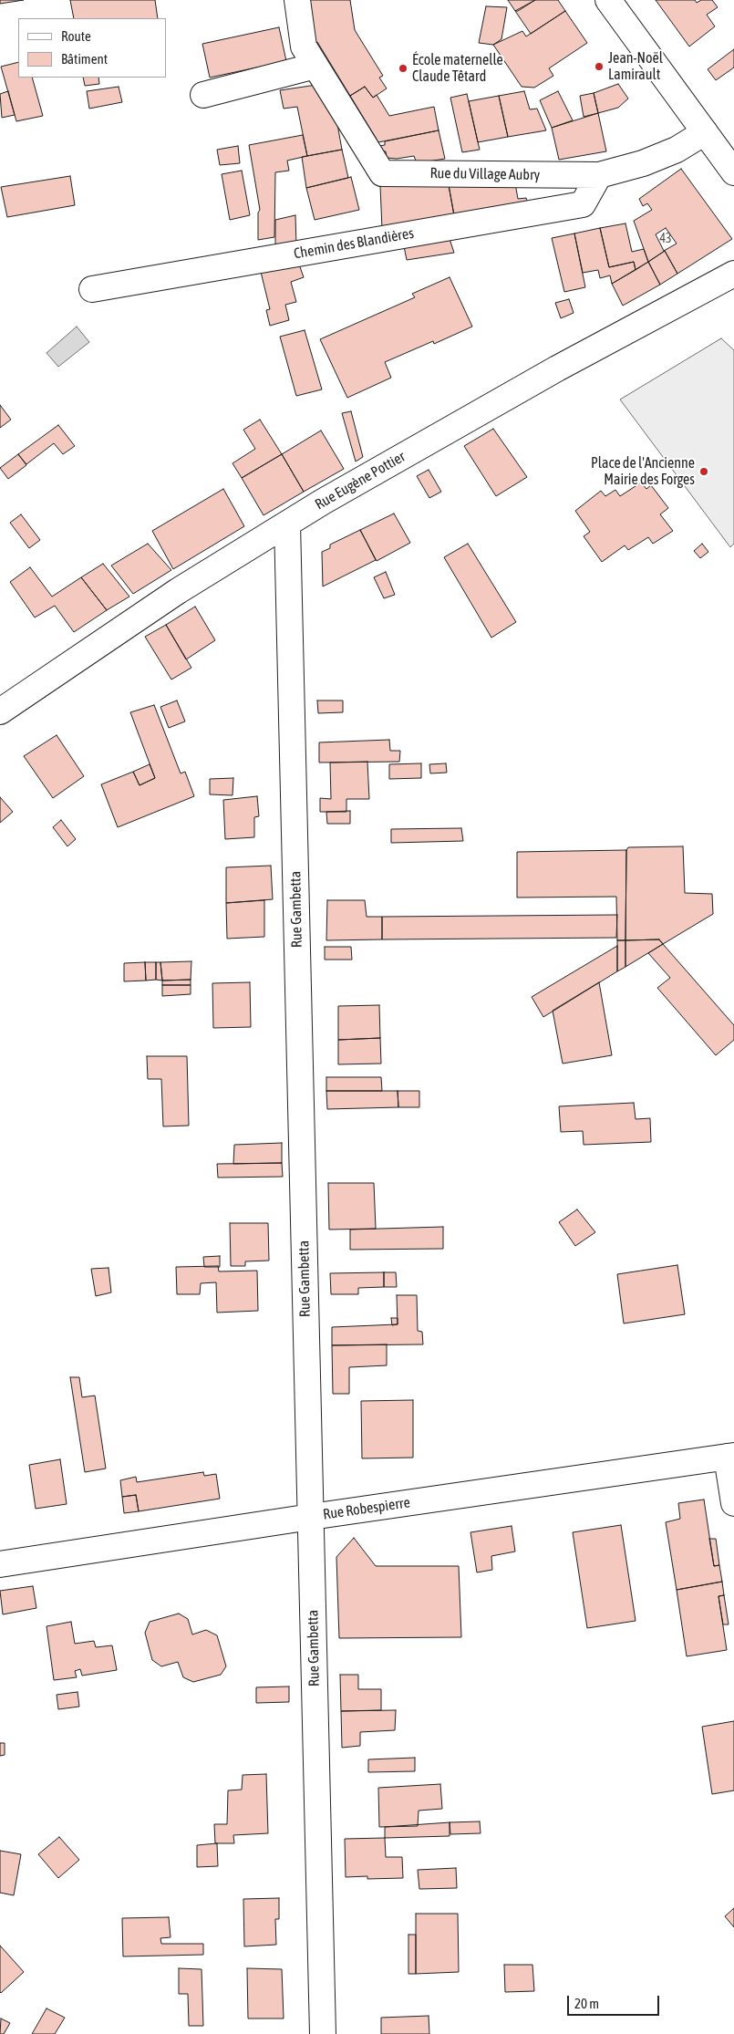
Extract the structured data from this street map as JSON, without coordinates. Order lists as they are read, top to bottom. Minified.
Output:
{"streets":{"street":["Rue du Village Aubry","Chemin des Blandières","Rue Eugène Pottier","Rue Gambetta","Rue Robespierre"]},"crossings":[["Rue du Village Aubry","Chemin des Blandières"],["Rue Eugène Pottier","Rue Gambetta"],["Rue Gambetta","Rue Robespierre"]],"places":["Jean-Noël Lamirault","École maternelle Claude Têtard","Place de l'Ancienne Mairie des Forges"],"house_numbers":["43"],"legend":["Route","Bâtiment"],"scale_bar":"20 m"}
